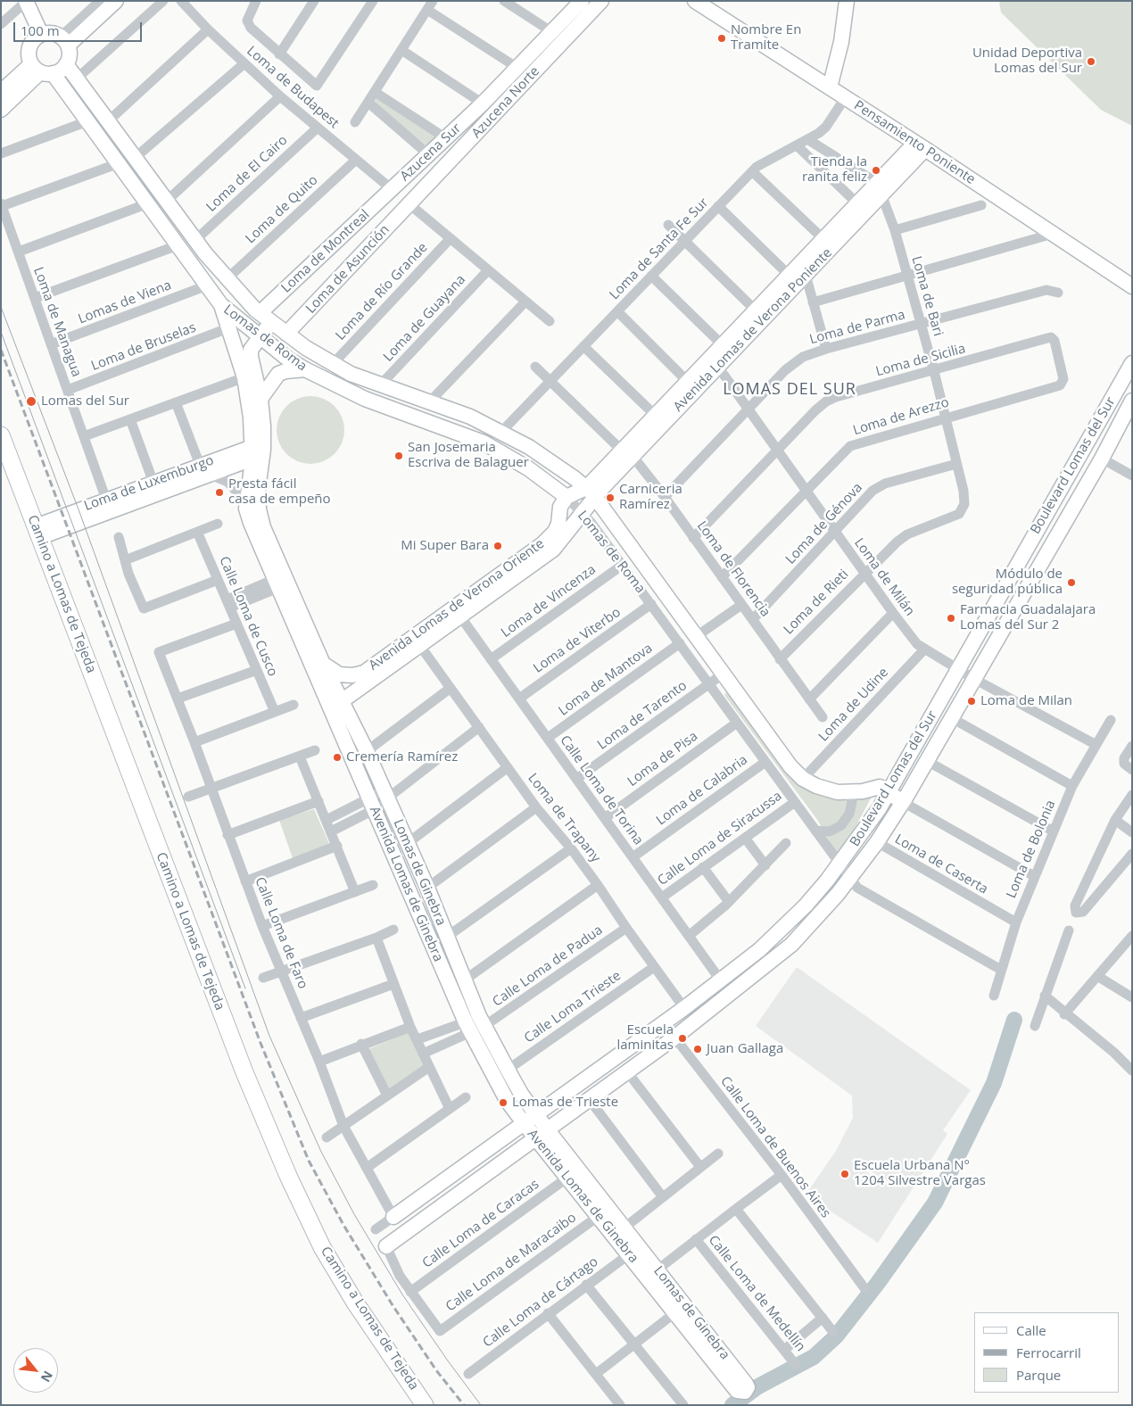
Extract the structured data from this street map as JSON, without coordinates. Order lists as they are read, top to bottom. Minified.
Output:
{"streets":{"main road":["Camino a Lomas de Tejeda"],"street":["Loma de Budapest","Azucena Norte","Pensamiento Poniente","Azucena Sur","Loma de El Cairo","Loma de Quito","Loma de Santa Fe Sur","Loma de Montreal","Loma de Asunción","Loma de Río Grande","Loma de Bari","Lomas de Viena","Loma de Guayana","Loma de Managua","Loma de Parma","Avenida Lomas de Verona Poniente","Lomas de Roma","Loma de Bruselas","Loma de Sicilia","Loma de Arezzo","Boulevard Lomas del Sur","Loma de Luxemburgo","Loma de Génova","Loma de Florencia","Loma de Milán","Loma de Vincenza","Loma de Rieti","Avenida Lomas de Verona Oriente","Calle Loma de Cusco","Loma de Viterbo","Loma de Mantova","Loma de Udine","Loma de Tarento","Loma de Pisa","Calle Loma de Torina","Loma de Calabria","Loma de Trapany","Calle Loma de Siracussa","Loma de Bolonia","Loma de Caserta","Lomas de Ginebra","Avenida Lomas de Ginebra","Calle Loma de Faro","Calle Loma de Padua","Calle Loma Trieste","Calle Loma de Buenos Aires","Calle Loma de Caracas","Calle Loma de Maracaibo","Calle Loma de Medellín","Calle Loma de Cártago"]},"crossings":[["Loma de Budapest","Azucena Sur"],["Loma de Budapest","Loma de El Cairo"],["Loma de Budapest","Loma de Quito"],["Loma de Budapest","Loma de Montreal"],["Azucena Norte","Loma de Asunción"],["Pensamiento Poniente","Loma de Santa Fe Sur"],["Pensamiento Poniente","Avenida Lomas de Verona Poniente"],["Azucena Sur","Loma de Montreal"],["Loma de El Cairo","Lomas de Roma"],["Loma de Quito","Lomas de Roma"],["Loma de Santa Fe Sur","Lomas de Roma"],["Loma de Santa Fe Sur","Loma de Florencia"],["Loma de Montreal","Lomas de Roma"],["Loma de Asunción","Lomas de Roma"],["Loma de Río Grande","Lomas de Roma"],["Loma de Bari","Loma de Parma"],["Loma de Bari","Avenida Lomas de Verona Poniente"],["Loma de Bari","Loma de Sicilia"],["Loma de Bari","Loma de Arezzo"],["Loma de Bari","Loma de Génova"],["Loma de Bari","Loma de Rieti"],["Lomas de Viena","Loma de Managua"],["Lomas de Viena","Lomas de Roma"],["Loma de Guayana","Lomas de Roma"],["Loma de Managua","Loma de Bruselas"],["Loma de Managua","Loma de Luxemburgo"],["Loma de Parma","Loma de Florencia"],["Loma de Parma","Loma de Milán"],["Avenida Lomas de Verona Poniente","Lomas de Roma"],["Avenida Lomas de Verona Poniente","Loma de Florencia"],["Avenida Lomas de Verona Poniente","Loma de Milán"],["Avenida Lomas de Verona Poniente","Avenida Lomas de Verona Oriente"],["Lomas de Roma","Loma de Bruselas"],["Lomas de Roma","Boulevard Lomas del Sur"],["Lomas de Roma","Loma de Vincenza"],["Lomas de Roma","Avenida Lomas de Verona Oriente"],["Lomas de Roma","Loma de Viterbo"],["Lomas de Roma","Loma de Mantova"],["Lomas de Roma","Loma de Udine"],["Lomas de Roma","Loma de Tarento"],["Lomas de Roma","Loma de Pisa"],["Lomas de Roma","Loma de Calabria"],["Lomas de Roma","Calle Loma de Siracussa"],["Lomas de Roma","Loma de Bolonia"],["Lomas de Roma","Lomas de Ginebra"],["Lomas de Roma","Avenida Lomas de Ginebra"],["Loma de Bruselas","Avenida Lomas de Ginebra"],["Loma de Sicilia","Loma de Arezzo"],["Loma de Sicilia","Loma de Florencia"],["Loma de Sicilia","Loma de Milán"],["Loma de Arezzo","Loma de Florencia"],["Loma de Arezzo","Loma de Milán"],["Boulevard Lomas del Sur","Loma de Milán"],["Boulevard Lomas del Sur","Calle Loma de Torina"],["Boulevard Lomas del Sur","Loma de Trapany"],["Boulevard Lomas del Sur","Loma de Caserta"],["Boulevard Lomas del Sur","Lomas de Ginebra"],["Boulevard Lomas del Sur","Avenida Lomas de Ginebra"],["Boulevard Lomas del Sur","Calle Loma de Faro"],["Boulevard Lomas del Sur","Calle Loma de Buenos Aires"],["Loma de Luxemburgo","Camino a Lomas de Tejeda"],["Loma de Luxemburgo","Lomas de Ginebra"],["Loma de Luxemburgo","Avenida Lomas de Ginebra"],["Loma de Génova","Loma de Florencia"],["Loma de Génova","Loma de Milán"],["Loma de Florencia","Loma de Rieti"],["Loma de Milán","Loma de Rieti"],["Loma de Milán","Loma de Udine"],["Loma de Milán","Loma de Bolonia"],["Loma de Vincenza","Calle Loma de Torina"],["Avenida Lomas de Verona Oriente","Calle Loma de Torina"],["Avenida Lomas de Verona Oriente","Loma de Trapany"],["Avenida Lomas de Verona Oriente","Lomas de Ginebra"],["Avenida Lomas de Verona Oriente","Avenida Lomas de Ginebra"],["Calle Loma de Cusco","Calle Loma de Faro"],["Loma de Viterbo","Calle Loma de Torina"],["Loma de Mantova","Calle Loma de Torina"],["Loma de Tarento","Calle Loma de Torina"],["Loma de Pisa","Calle Loma de Torina"],["Calle Loma de Torina","Loma de Calabria"],["Calle Loma de Torina","Calle Loma de Siracussa"],["Loma de Trapany","Calle Loma de Padua"],["Loma de Trapany","Calle Loma Trieste"],["Loma de Bolonia","Loma de Caserta"],["Lomas de Ginebra","Avenida Lomas de Ginebra"],["Lomas de Ginebra","Calle Loma de Padua"],["Lomas de Ginebra","Calle Loma Trieste"],["Avenida Lomas de Ginebra","Calle Loma de Padua"],["Avenida Lomas de Ginebra","Calle Loma de Caracas"],["Avenida Lomas de Ginebra","Calle Loma de Maracaibo"],["Avenida Lomas de Ginebra","Calle Loma de Cártago"],["Calle Loma de Caracas","Calle Loma de Maracaibo"]],"districts":["LOMAS DEL SUR"],"places":["Nombre En Tramite","Unidad Deportiva Lomas del Sur","Tienda la ranita feliz","Lomas del Sur","San Josemaria Escriva de Balaguer","Presta fácil casa de empeño","Carniceria Ramírez","Mi Super Bara","Módulo de seguridad pública","Farmacia Guadalajara Lomas del Sur 2","Loma de Milan","Cremería Ramírez","Escuela laminitas","Juan Gallaga","Lomas de Trieste","Escuela Urbana N° 1204 Silvestre Vargas"],"legend":["Calle","Ferrocarril","Parque"],"scale_bar":"100 m","north":"bottom right"}
